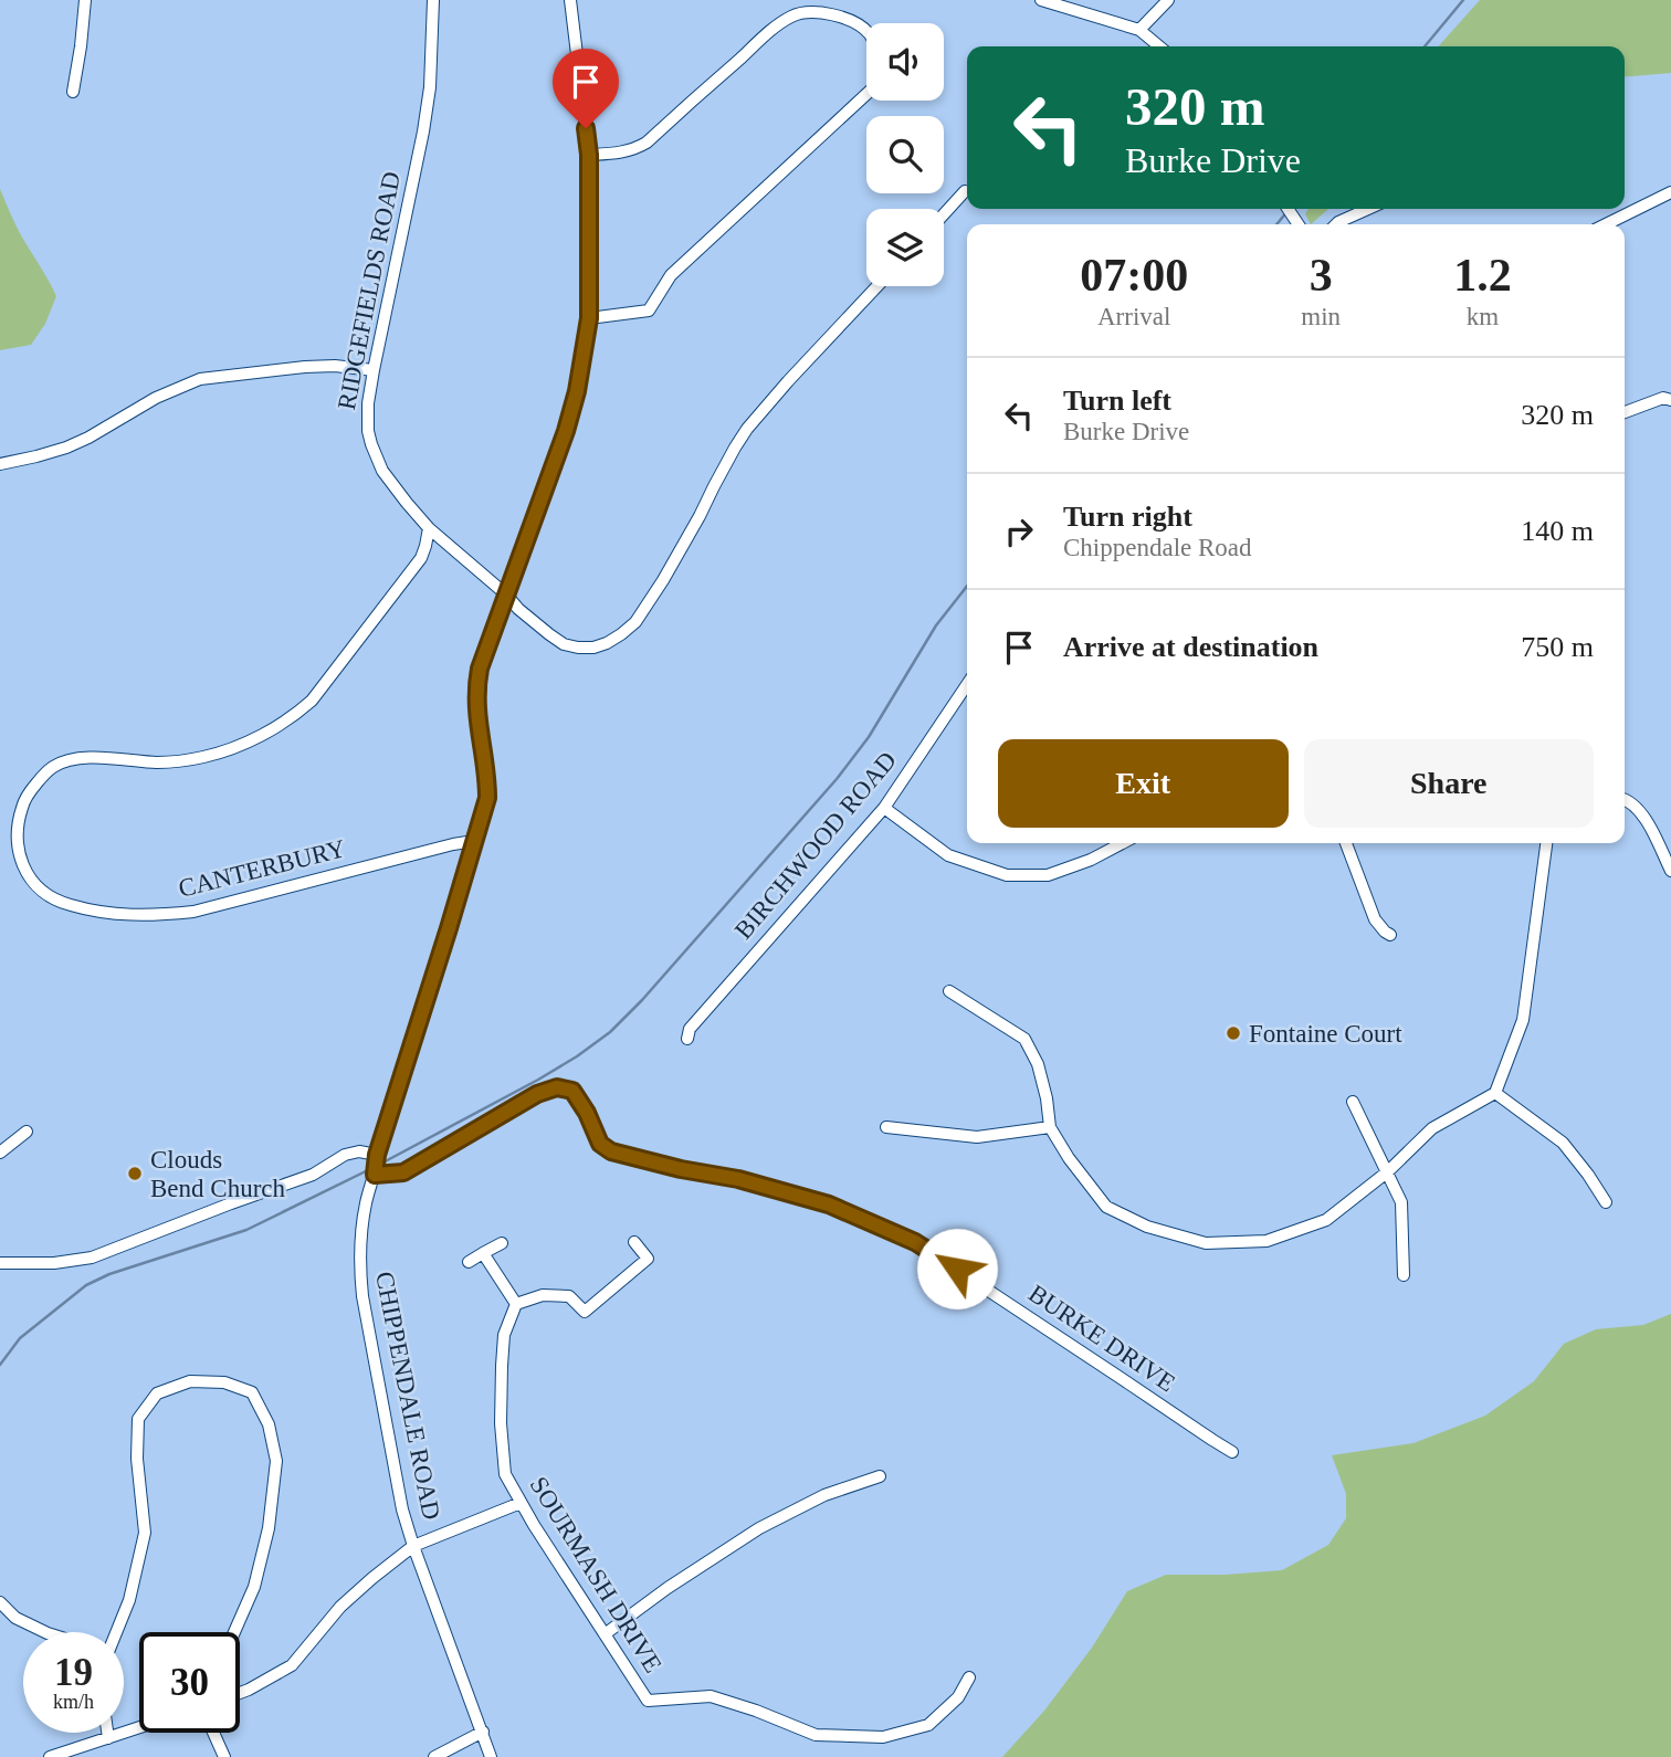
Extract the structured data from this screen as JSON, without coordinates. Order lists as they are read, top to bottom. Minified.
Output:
{"streets":{"street":["RIDGEFIELDS ROAD","BIRCHWOOD ROAD","CANTERBURY","BURKE DRIVE","CHIPPENDALE ROAD","SOURMASH DRIVE"]},"crossings":[["RIDGEFIELDS ROAD","CANTERBURY"],["RIDGEFIELDS ROAD","CHIPPENDALE ROAD"],["CANTERBURY","CHIPPENDALE ROAD"],["BURKE DRIVE","CHIPPENDALE ROAD"]],"places":["Fontaine Court","Clouds Bend Church"],"page":{"turn":["320 m","Burke Drive"],"eta":["07:00","Arrival","3","min","1.2","km"],"list":[{"name":"Turn left","note":"Burke Drive","value":"320 m"},{"name":"Turn right","note":"Chippendale Road","value":"140 m"},{"name":"Arrive at destination","value":"750 m"}],"buttons":["Exit","Share"],"speed":"19 km/h","limit":"30"}}
